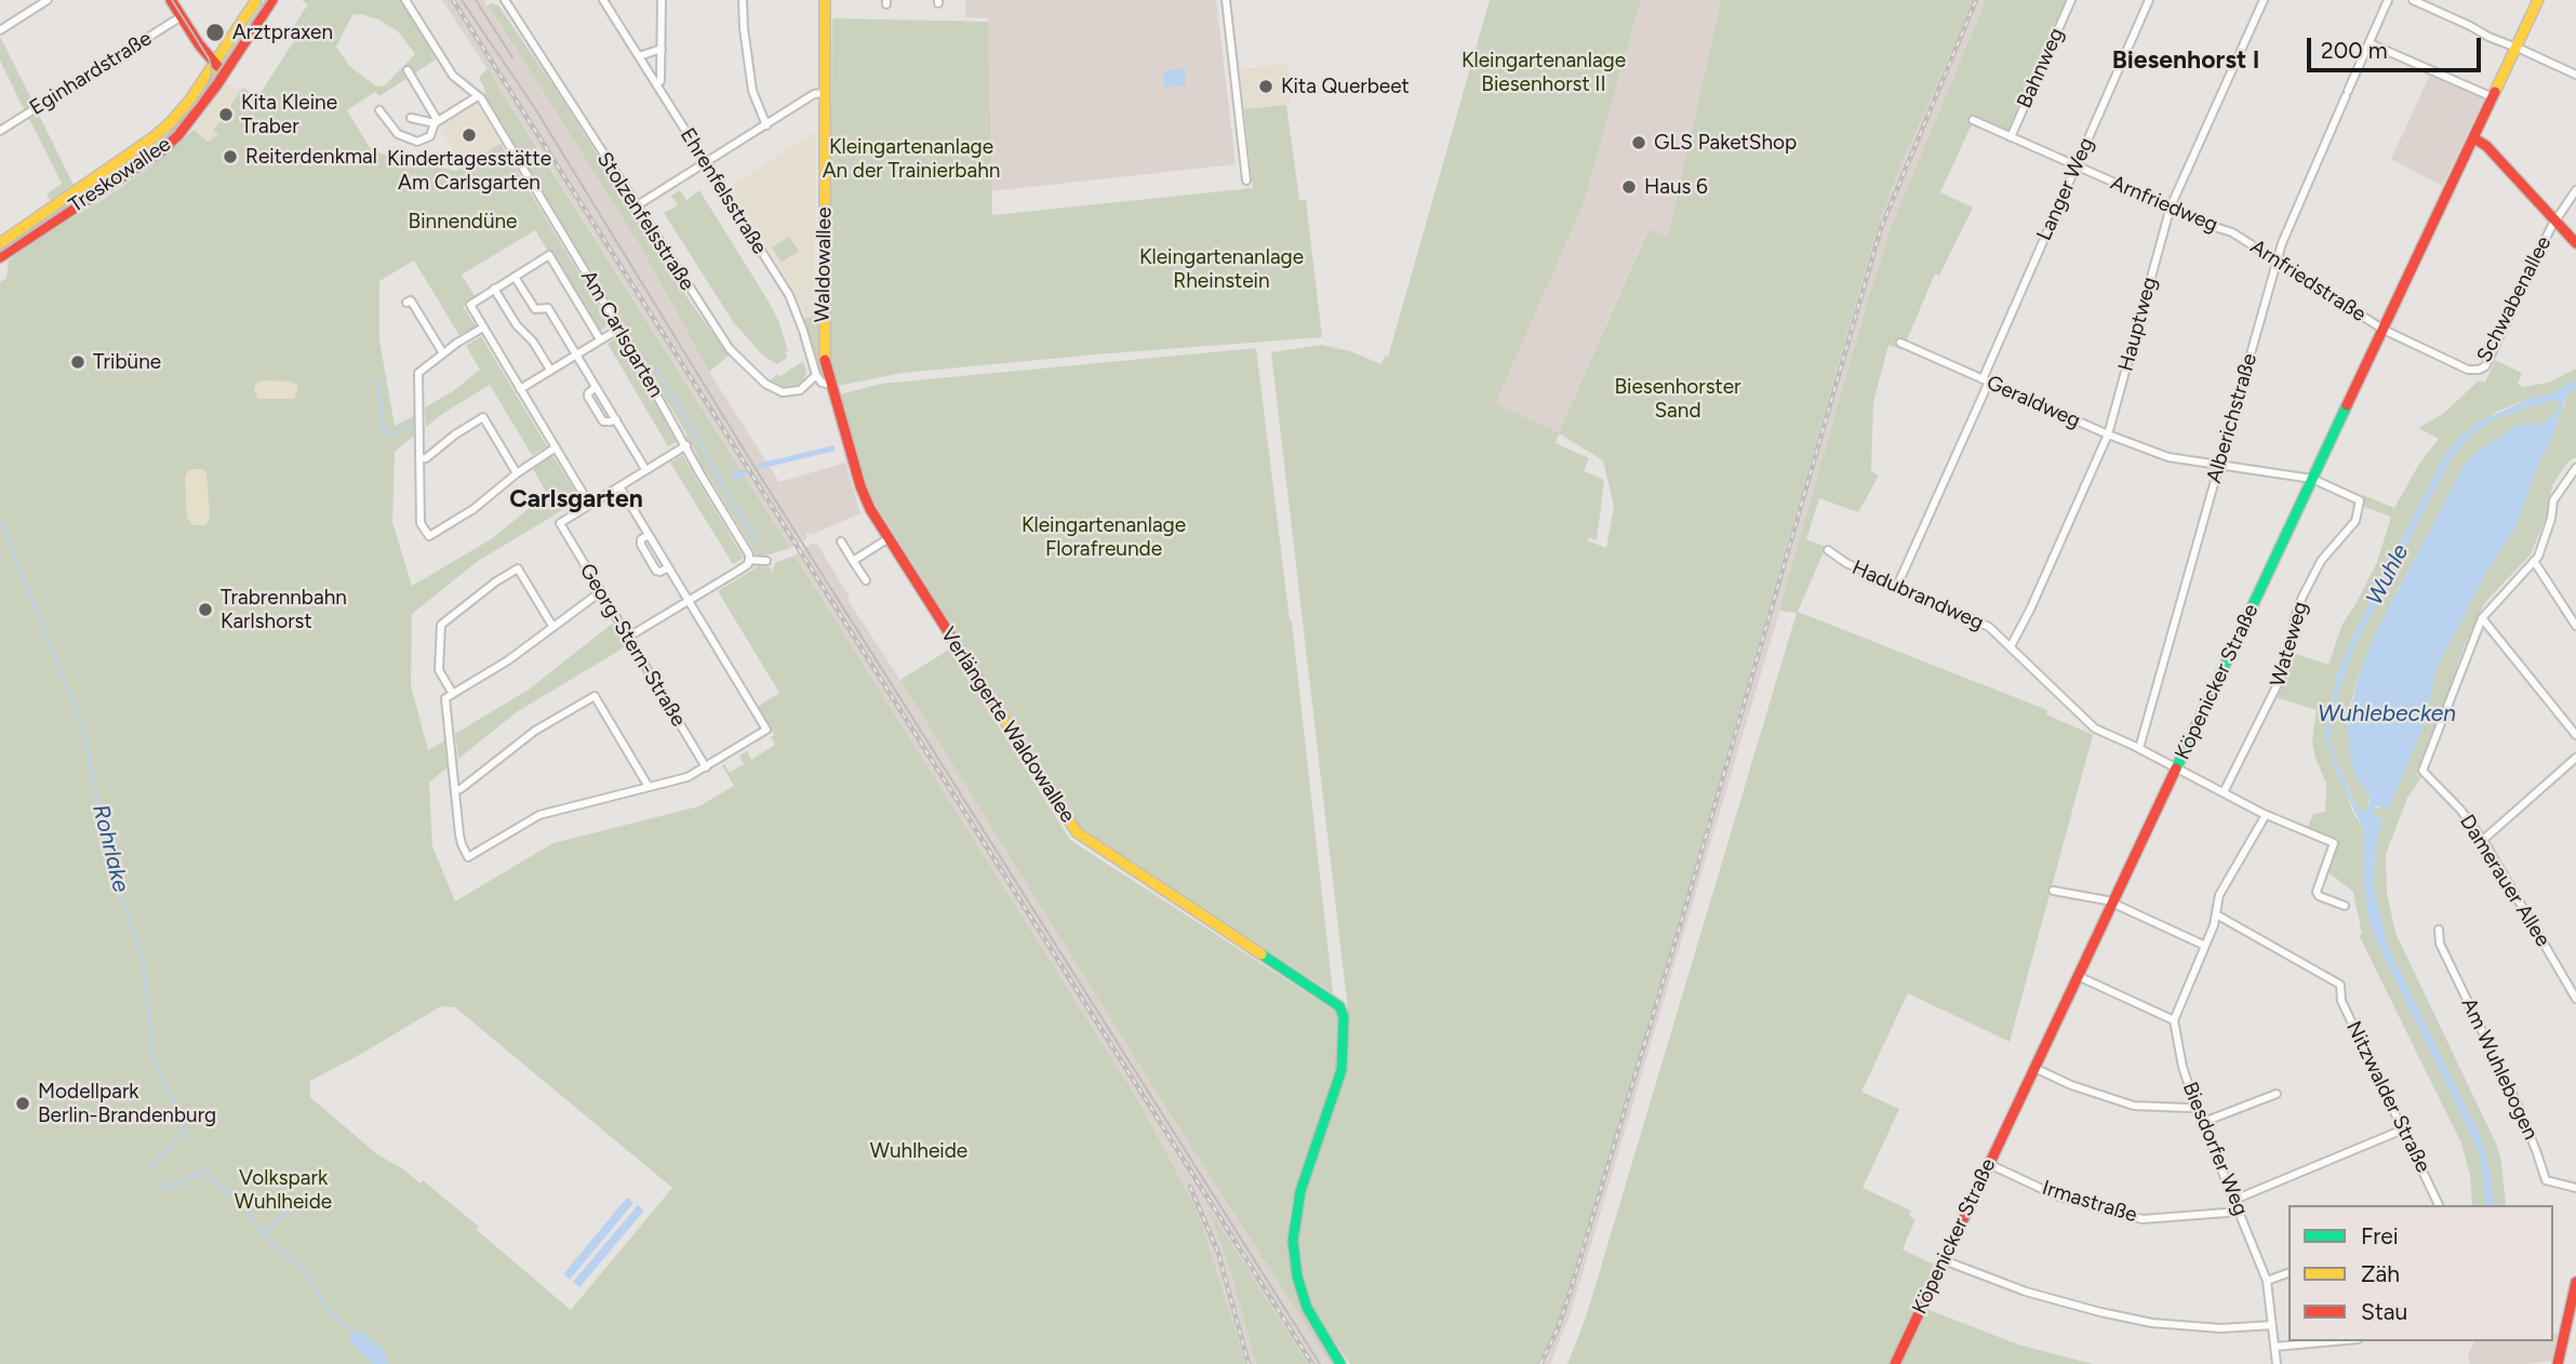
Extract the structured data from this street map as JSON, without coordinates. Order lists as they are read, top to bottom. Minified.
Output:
{"streets":{"main road":["Treskowallee","Waldowallee","Köpenicker Straße","Verlängerte Waldowallee"],"street":["Bahnweg","Eginhardstraße","Langer Weg","Ehrenfelsstraße","Arnfriedweg","Stolzenfelsstraße","Arnfriedstraße","Schwabenallee","Hauptweg","Am Carlsgarten","Geraldweg","Alberichstraße","Hadubrandweg","Wateweg","Georg-Stern-Straße","Damerauer Allee","Am Wuhlebogen","Nitzwalder Straße","Biesdorfer Weg","Irmastraße"]},"crossings":[["Bahnweg","Arnfriedweg"],["Langer Weg","Arnfriedweg"],["Langer Weg","Geraldweg"],["Langer Weg","Hadubrandweg"],["Ehrenfelsstraße","Stolzenfelsstraße"],["Arnfriedweg","Arnfriedstraße"],["Arnfriedweg","Hauptweg"],["Waldowallee","Verlängerte Waldowallee"],["Arnfriedstraße","Schwabenallee"],["Arnfriedstraße","Alberichstraße"],["Arnfriedstraße","Köpenicker Straße"],["Hauptweg","Geraldweg"],["Hauptweg","Hadubrandweg"],["Geraldweg","Alberichstraße"],["Geraldweg","Wateweg"],["Geraldweg","Köpenicker Straße"],["Alberichstraße","Hadubrandweg"],["Hadubrandweg","Wateweg"],["Hadubrandweg","Köpenicker Straße"],["Köpenicker Straße","Irmastraße"],["Biesdorfer Weg","Irmastraße"]],"districts":["Biesenhorst I","Carlsgarten"],"water":["Wuhle","Wuhlebecken","Rohrlake"],"parks":["Kleingartenanlage Biesenhorst II","Kleingartenanlage An der Trainierbahn","Binnendüne","Kleingartenanlage Rheinstein","Biesenhorster Sand","Kleingartenanlage Florafreunde","Wuhlheide","Volkspark Wuhlheide"],"places":["Arztpraxen","Kita Querbeet","Kita Kleine Traber","Kindertagesstätte Am Carlsgarten","GLS PaketShop","Reiterdenkmal","Haus 6","Tribüne","Trabrennbahn Karlshorst","Modellpark Berlin-Brandenburg"],"legend":["Frei","Zäh","Stau"],"scale_bar":"200 m"}
